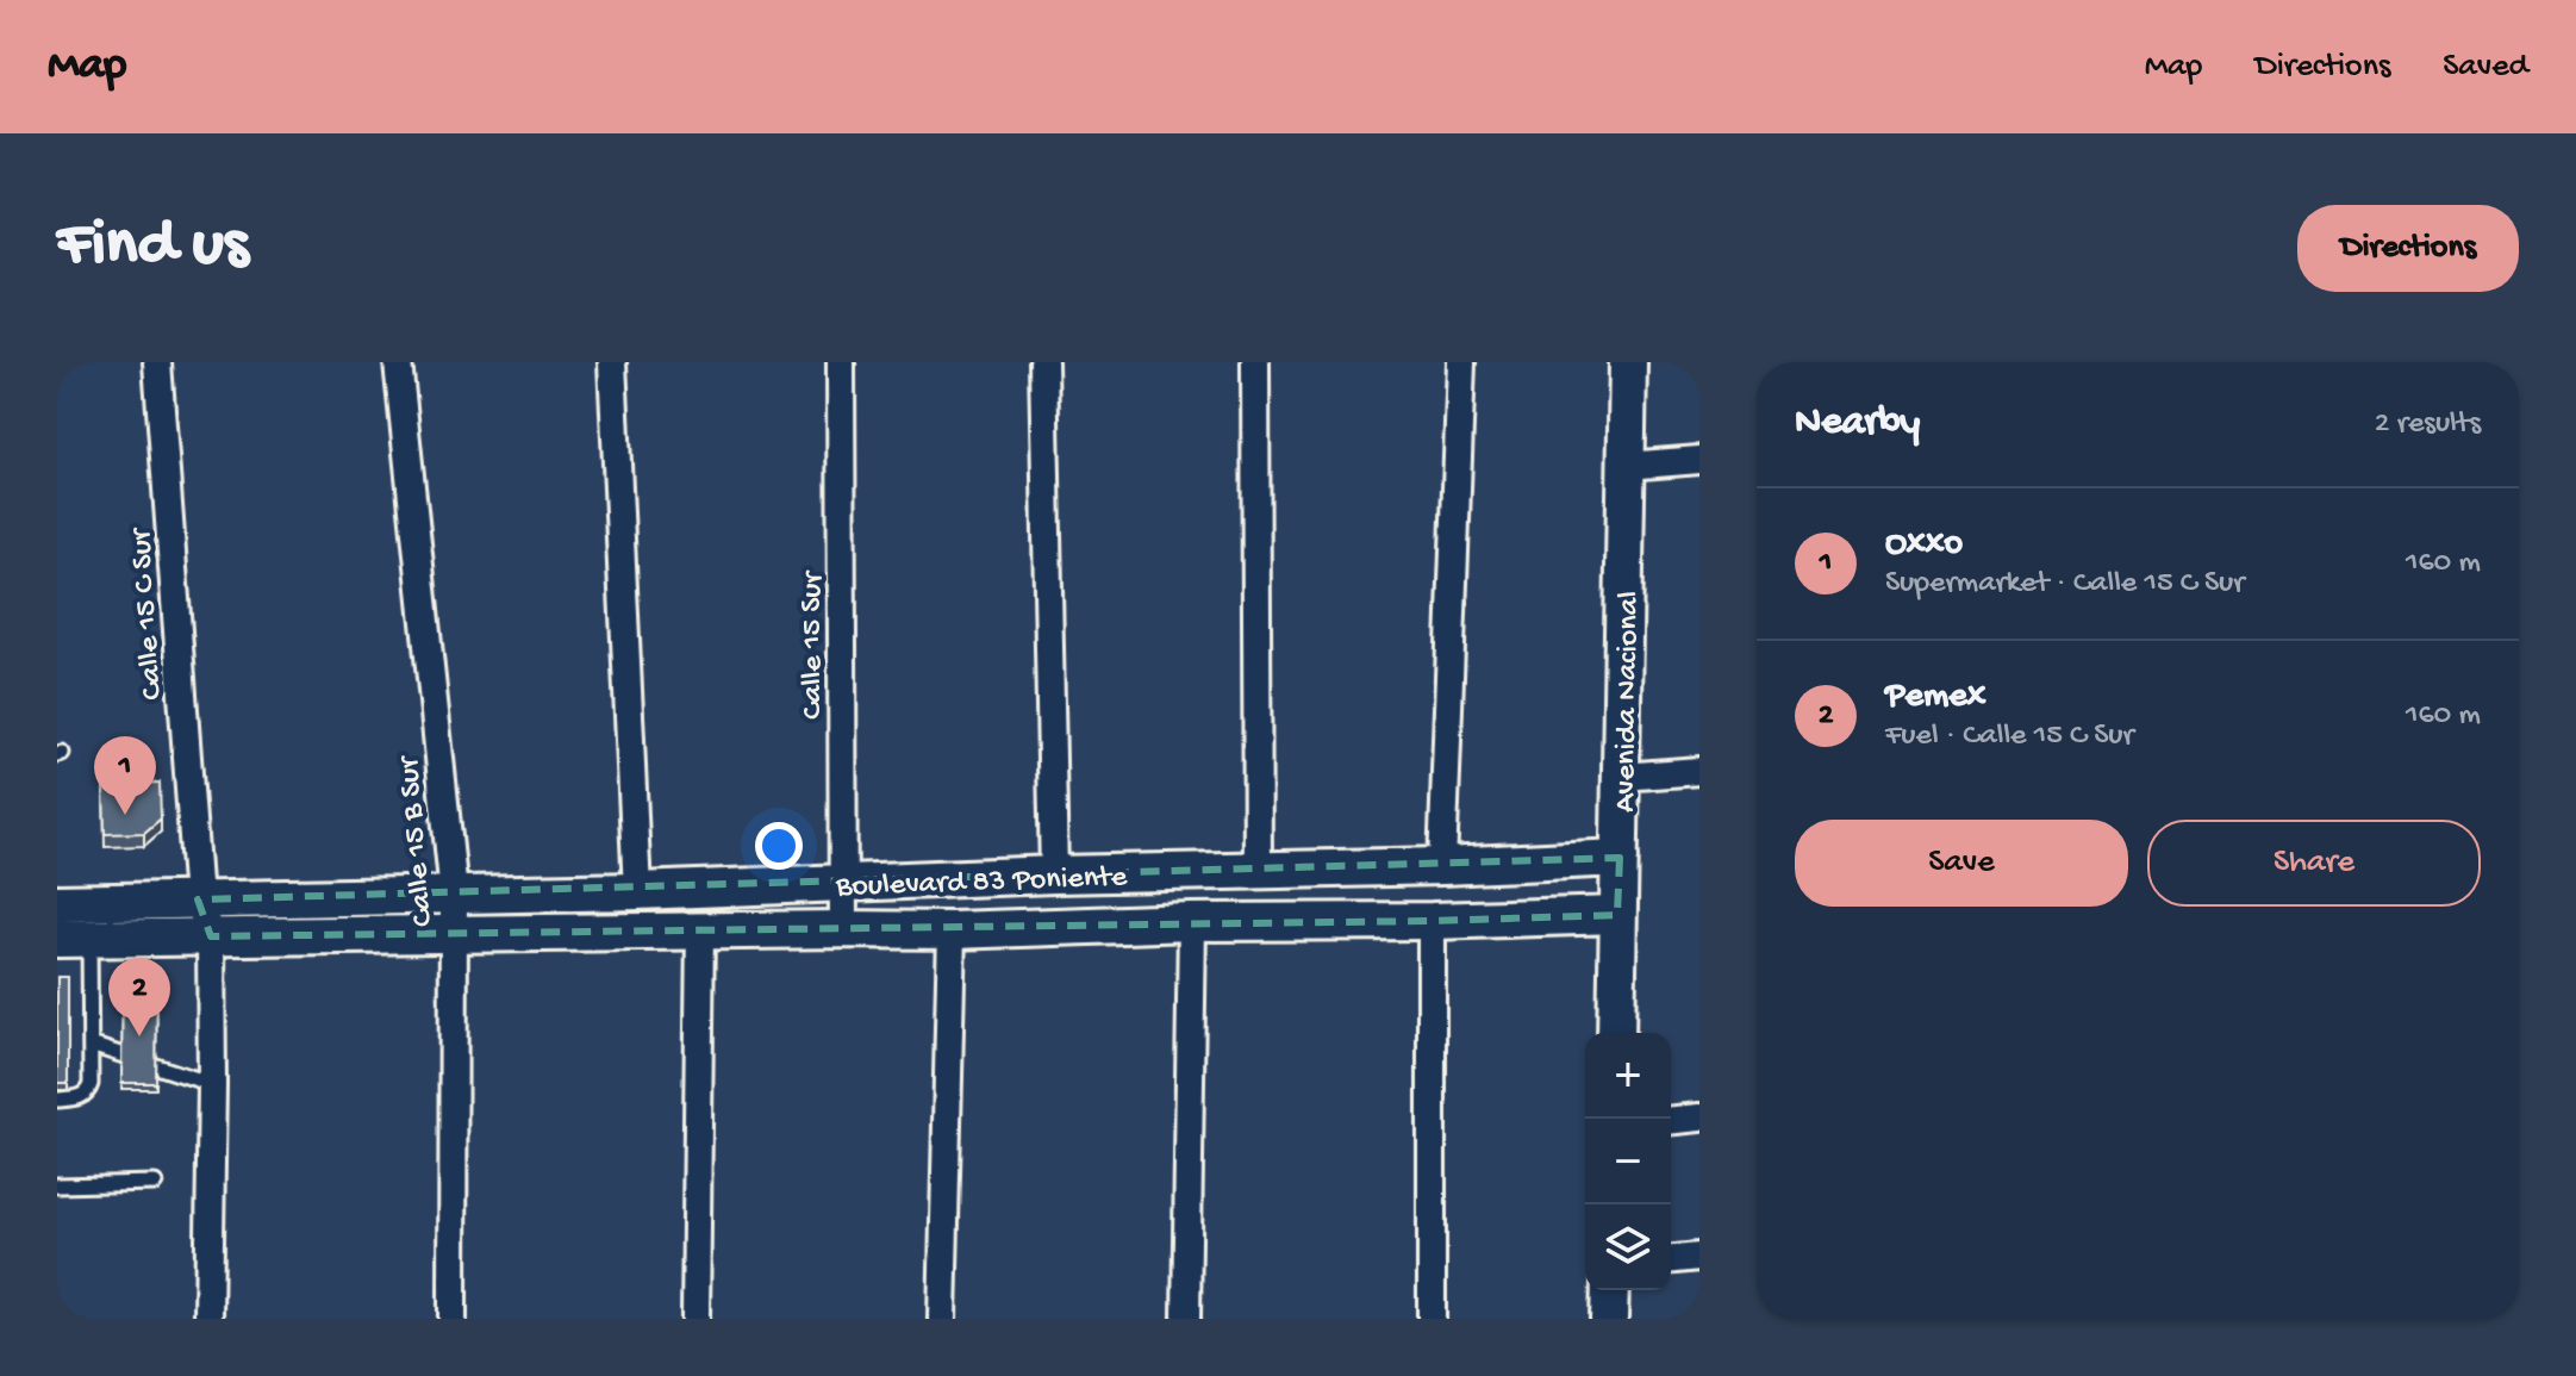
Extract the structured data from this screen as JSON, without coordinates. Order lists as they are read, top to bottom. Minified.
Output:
{"streets":{"street":["Calle 15 C Sur","Calle 15 Sur","Avenida Nacional","Calle 15 B Sur","Boulevard 83 Poniente"]},"crossings":[["Calle 15 C Sur","Boulevard 83 Poniente"],["Calle 15 Sur","Boulevard 83 Poniente"],["Avenida Nacional","Boulevard 83 Poniente"],["Calle 15 B Sur","Boulevard 83 Poniente"]],"page":{"header":"Map","nav":["Map","Directions","Saved"],"buttons":["Directions",["Save","Share"]],"title":"Find us","heading":["Nearby","2 results"],"list":[{"mark":"1","name":"Oxxo","note":"Supermarket · Calle 15 C Sur","value":"160 m"},{"mark":"2","name":"Pemex","note":"Fuel · Calle 15 C Sur","value":"160 m"}],"pins":["1","2"],"map_buttons":["+","−"]}}
